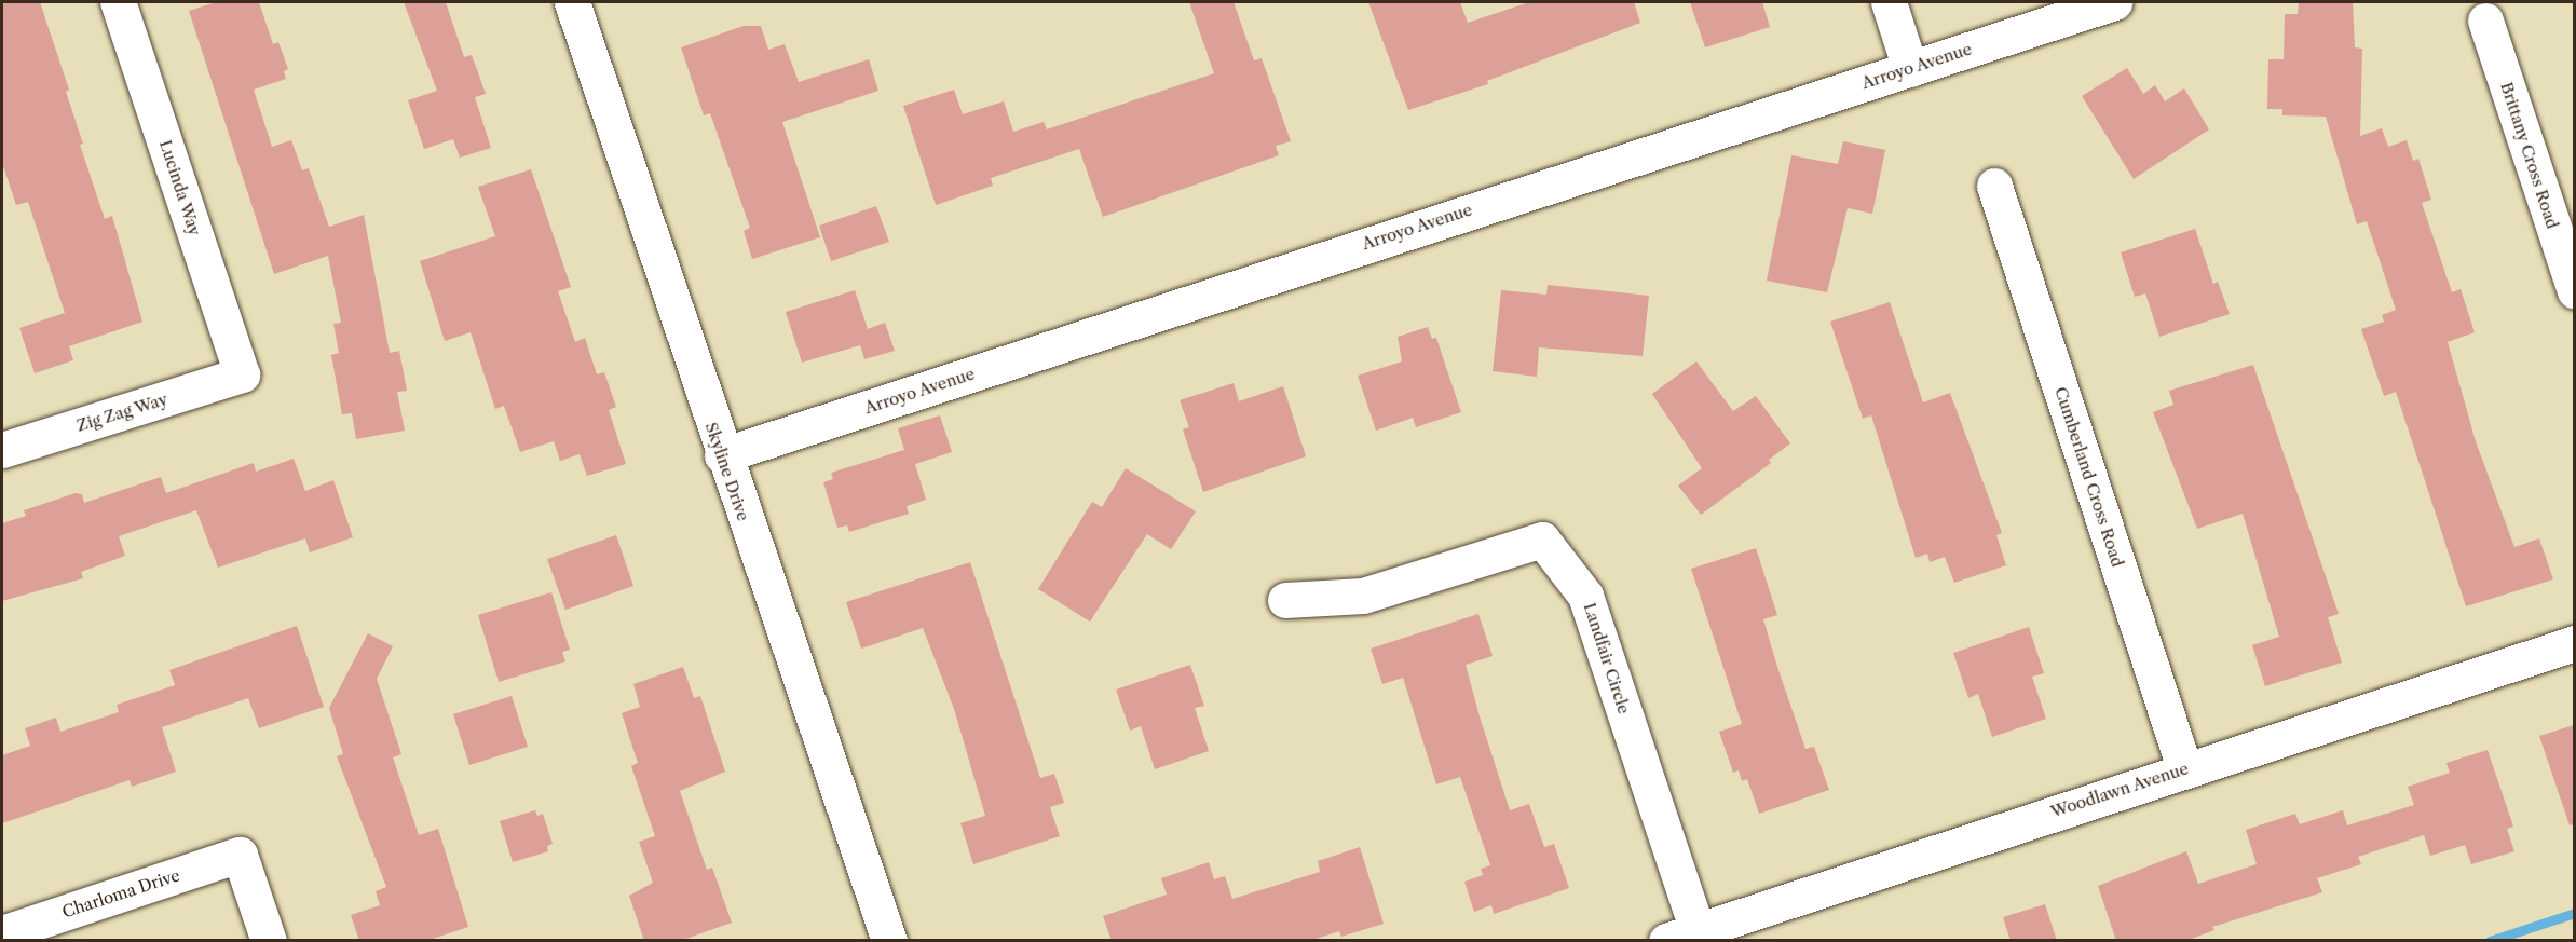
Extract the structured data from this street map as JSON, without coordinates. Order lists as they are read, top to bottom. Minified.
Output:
{"streets":{"street":["Arroyo Avenue","Brittany Cross Road","Lucinda Way","Zig Zag Way","Skyline Drive","Cumberland Cross Road","Landfair Circle","Woodlawn Avenue","Charloma Drive"]},"crossings":[["Arroyo Avenue","Skyline Drive"],["Lucinda Way","Zig Zag Way"],["Cumberland Cross Road","Woodlawn Avenue"],["Landfair Circle","Woodlawn Avenue"]]}
